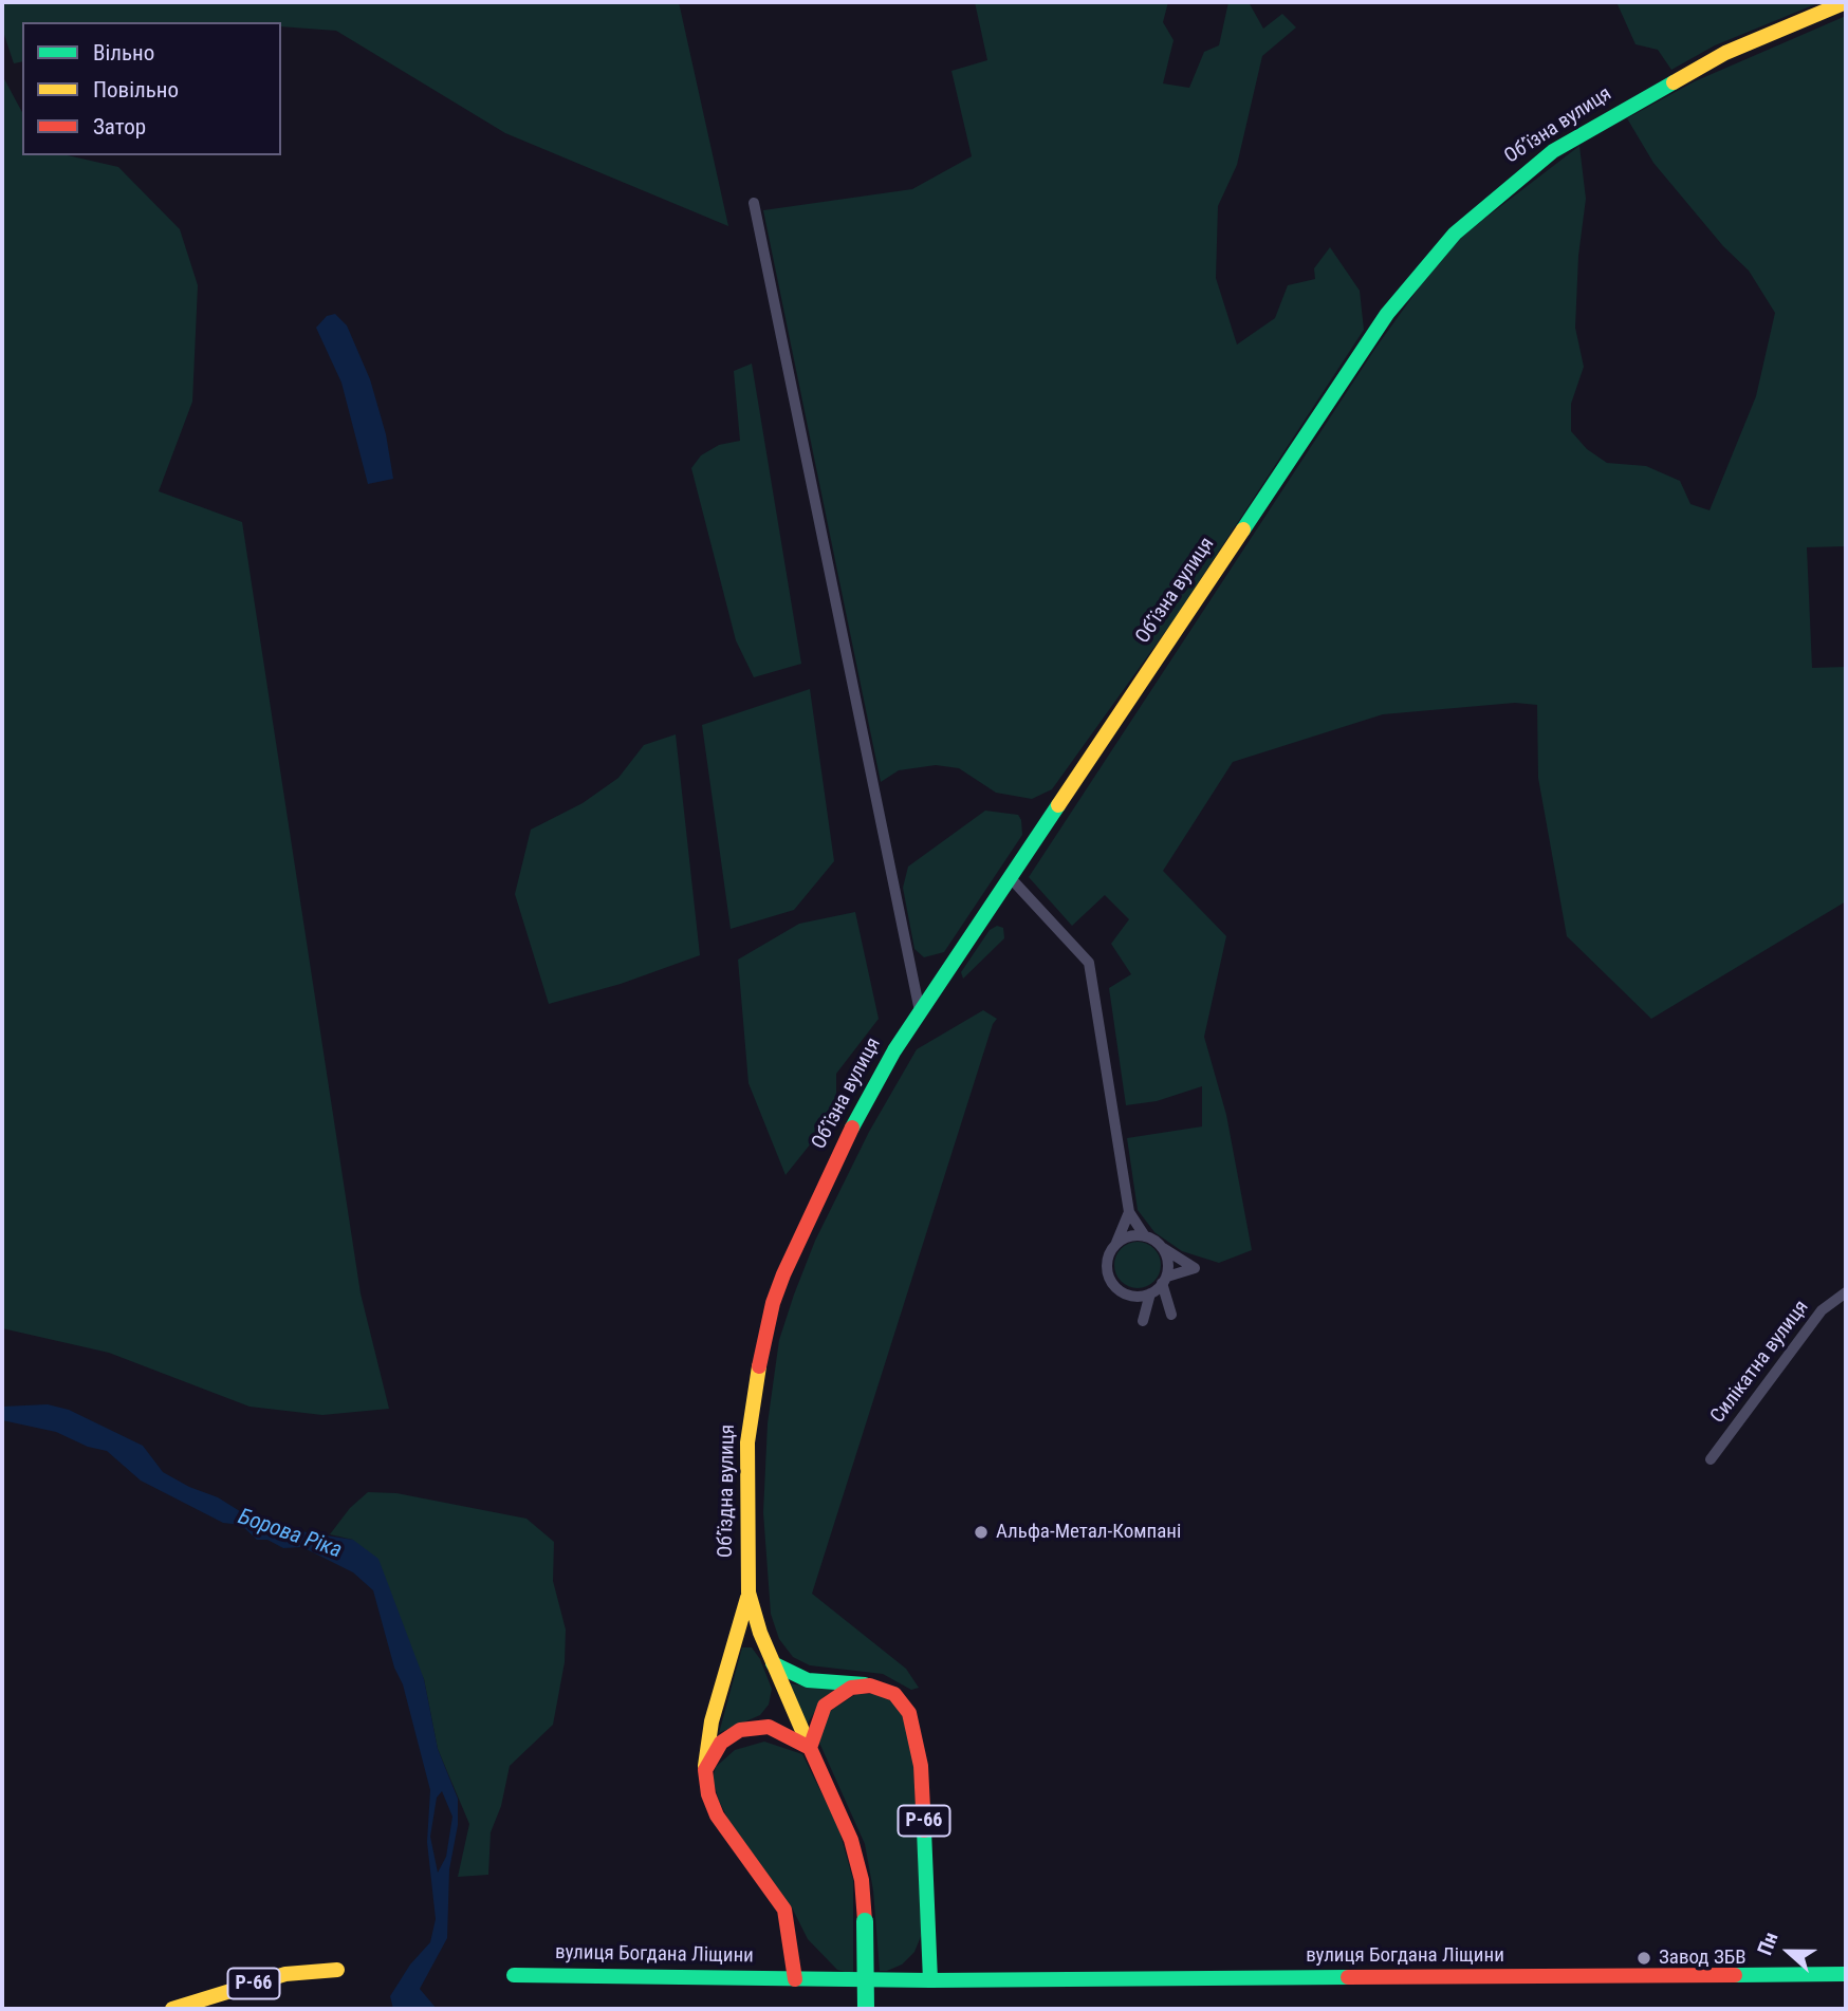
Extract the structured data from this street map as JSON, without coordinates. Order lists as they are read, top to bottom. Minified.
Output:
{"streets":{"main road":["Об’їзна вулиця","Об’їздна вулиця","Р-66","вулиця Богдана Ліщини"],"street":["Силікатна вулиця"]},"crossings":[["Об’їзна вулиця","Об’їздна вулиця"],["Р-66","вулиця Богдана Ліщини"]],"water":["Борова Ріка"],"places":["Альфа-Метал-Компані","Завод ЗБВ"],"legend":["Вільно","Повільно","Затор"],"north":"left"}
